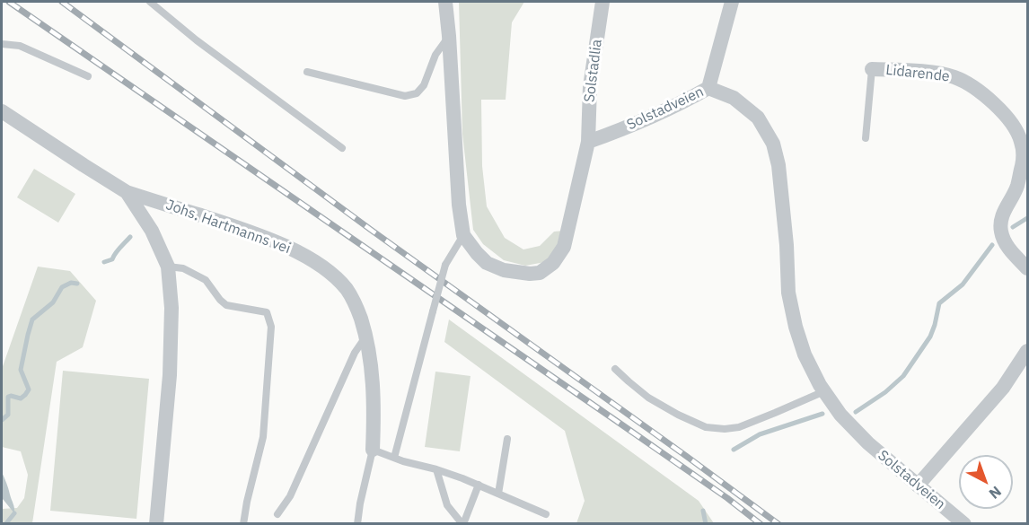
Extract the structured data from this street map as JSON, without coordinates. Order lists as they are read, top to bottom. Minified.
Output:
{"streets":{"street":["Solstadlia","Lidarende","Solstadveien","Johs. Hartmanns vei"]},"crossings":[["Solstadlia","Solstadveien"]],"north":"bottom right"}
